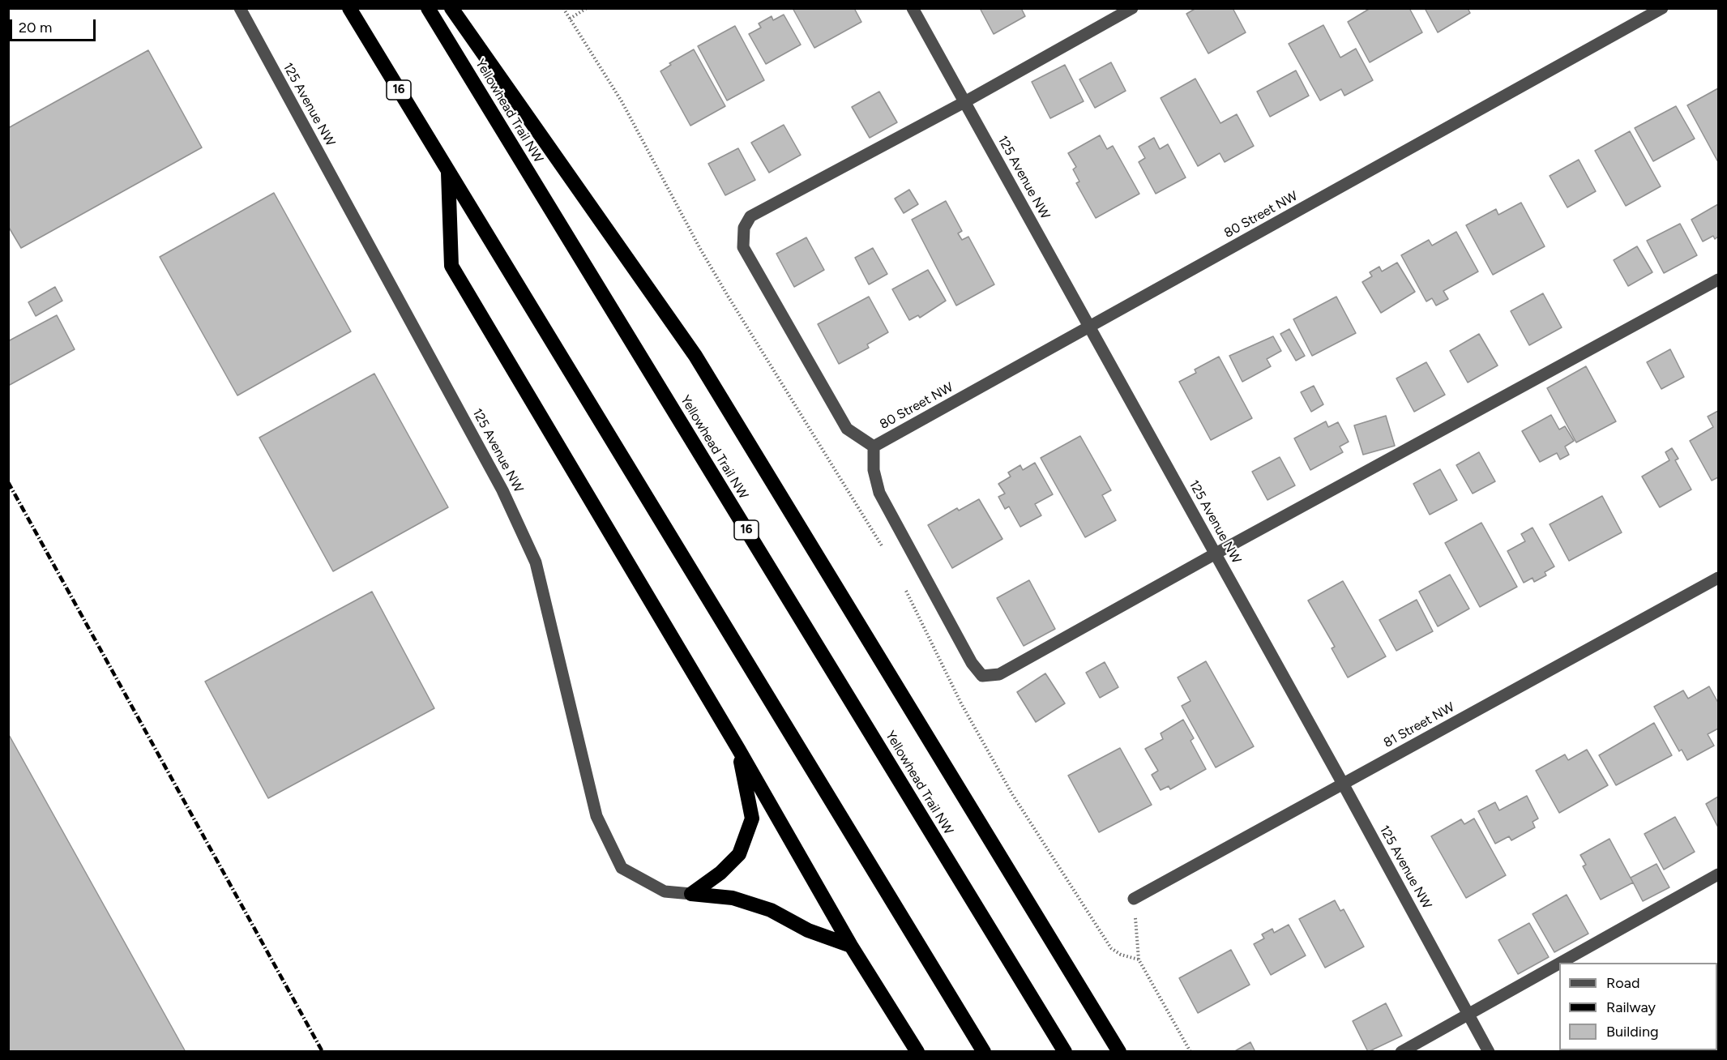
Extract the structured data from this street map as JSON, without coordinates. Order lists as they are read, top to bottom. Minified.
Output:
{"streets":{"highway":["16","Yellowhead Trail NW"],"street":["125 Avenue NW","80 Street NW","81 Street NW"]},"crossings":[["125 Avenue NW","80 Street NW"],["125 Avenue NW","81 Street NW"]],"legend":["Road","Railway","Building"],"scale_bar":"20 m"}
